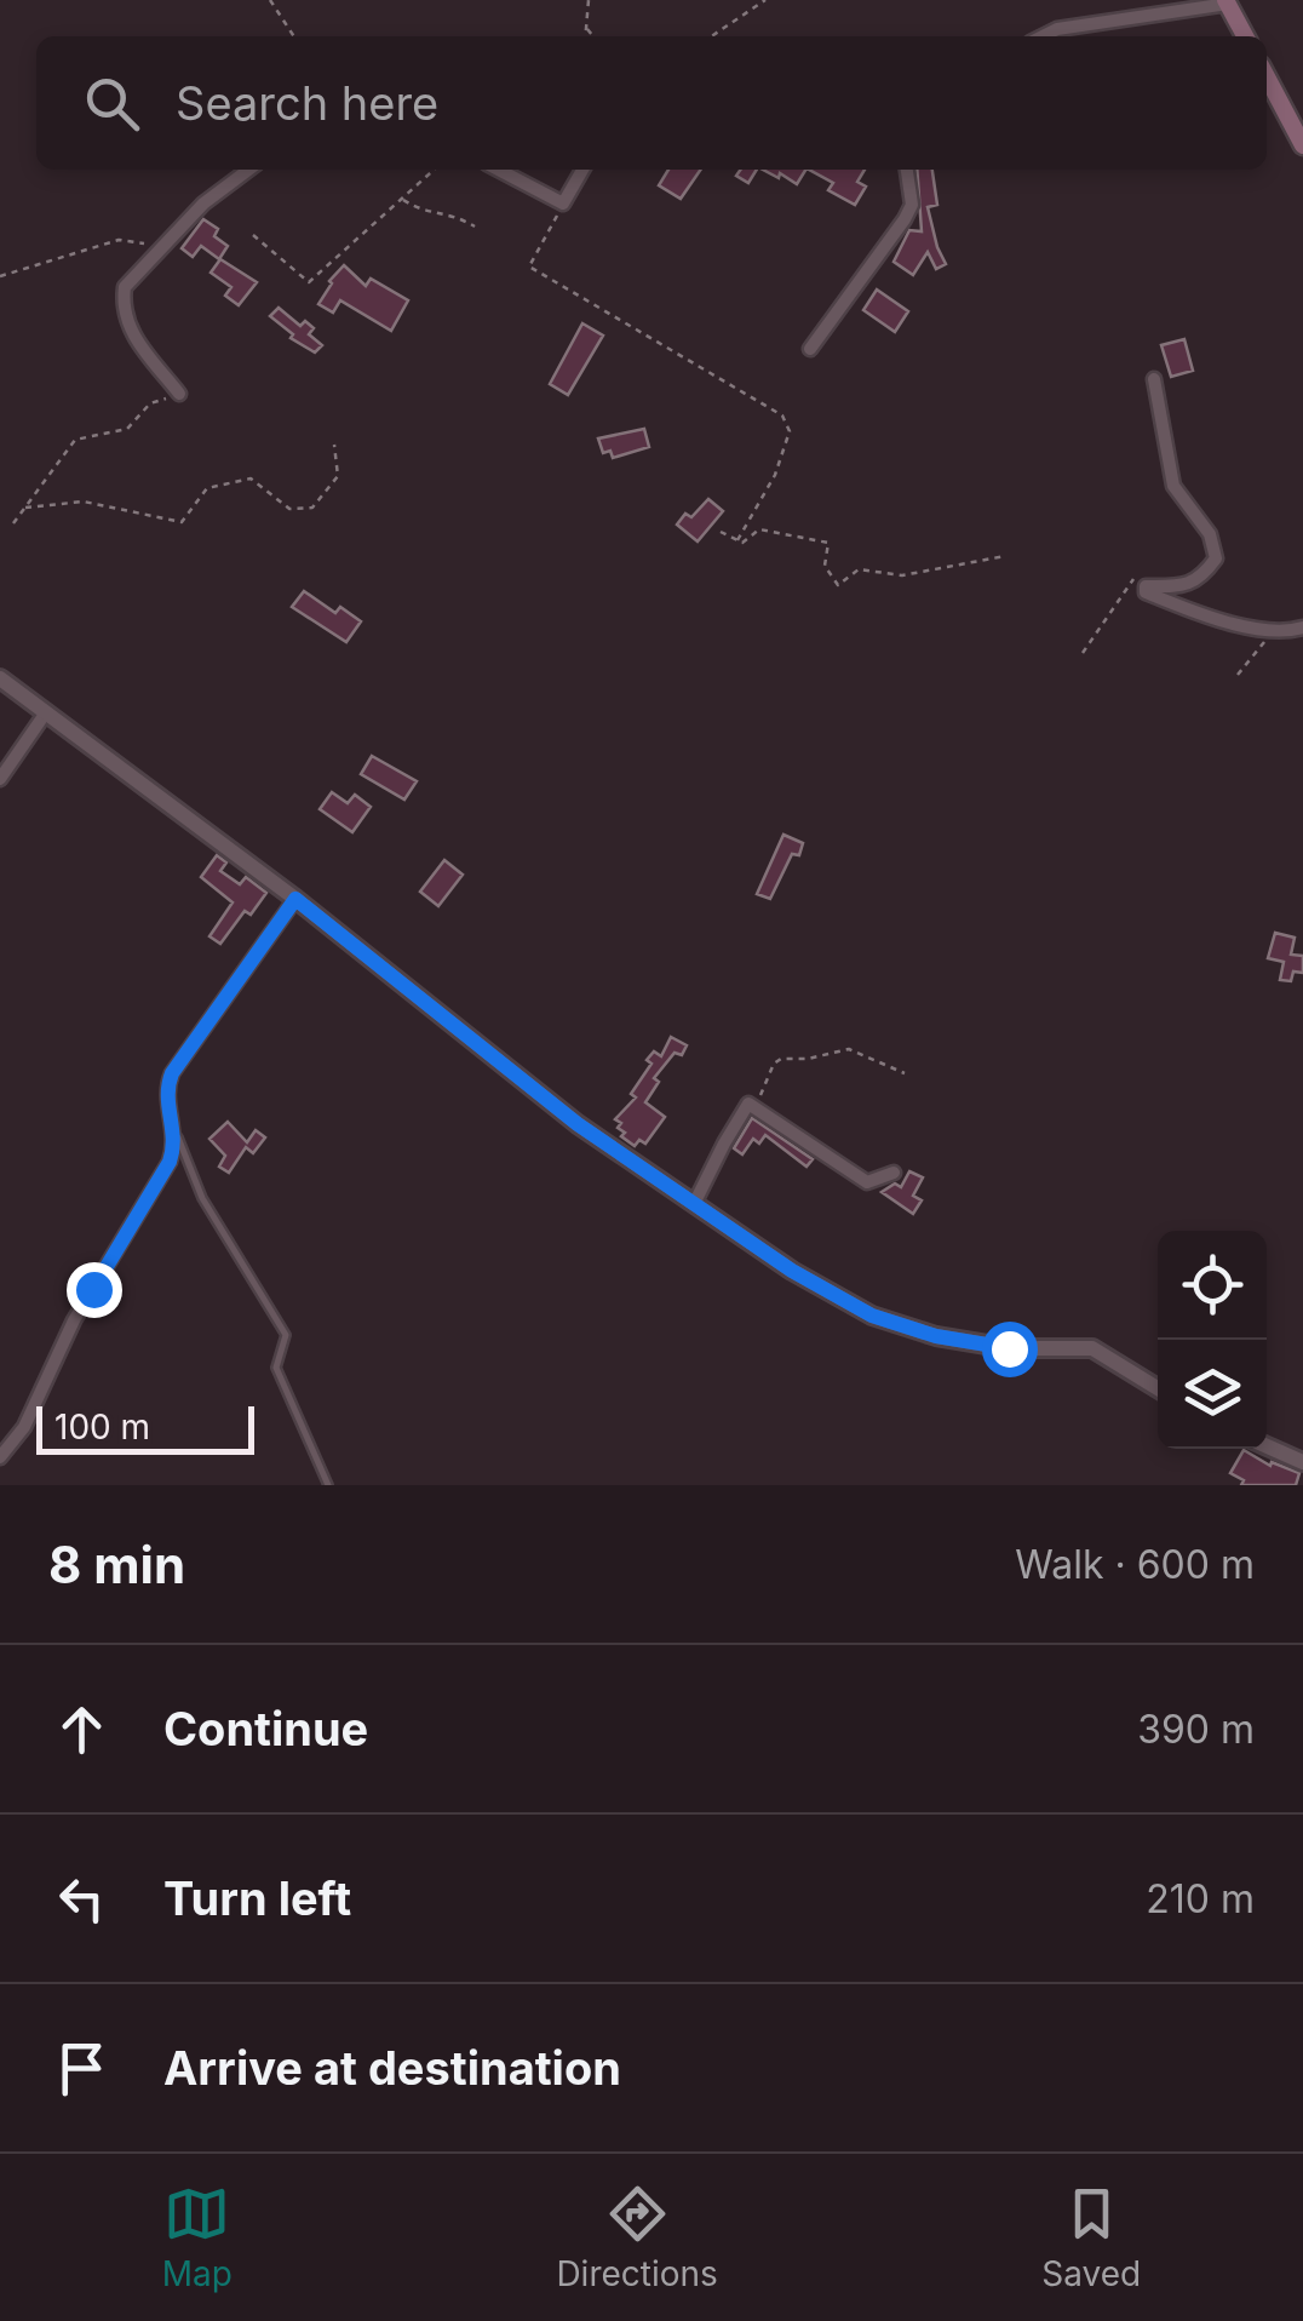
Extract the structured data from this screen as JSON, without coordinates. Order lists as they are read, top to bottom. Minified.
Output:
{"scale_bar":"100 m","page":{"search":"Search here","scale":"100 m","heading":["8 min","Walk · 600 m"],"list":[["Continue","390 m"],["Turn left","210 m"],"Arrive at destination"],"nav":["Map","Directions","Saved"]}}
